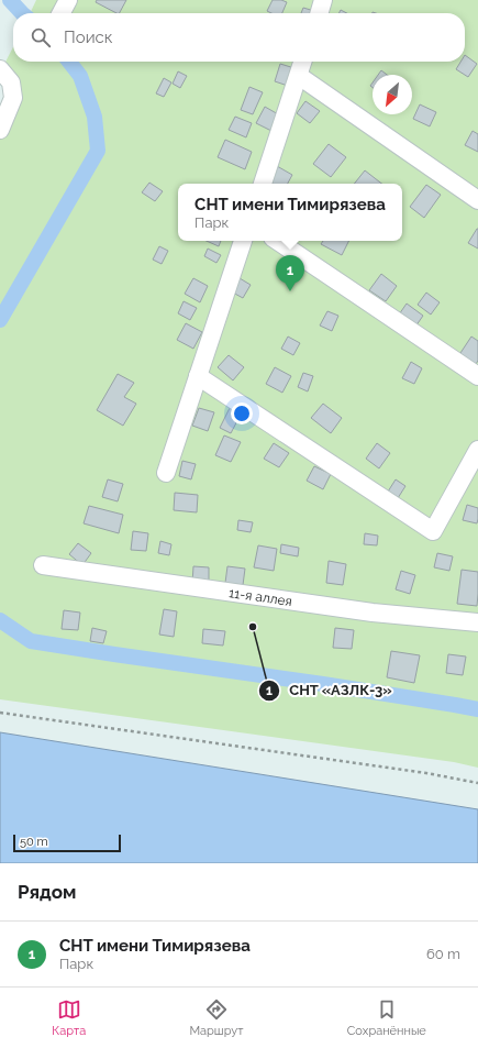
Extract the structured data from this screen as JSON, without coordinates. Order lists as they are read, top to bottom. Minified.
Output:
{"streets":{"street":["11-я аллея"]},"places":["СНТ «АЗЛК-3»"],"scale_bar":"50 m","north":"bottom left","page":{"search":"Поиск","popup":["СНТ имени Тимирязева","Парк"],"pins":"1","scale":"50 m","heading":"Рядом","list":[{"mark":"1","name":"СНТ имени Тимирязева","note":"Парк","value":"60 m"}],"nav":["Карта","Маршрут","Сохранённые"]}}
